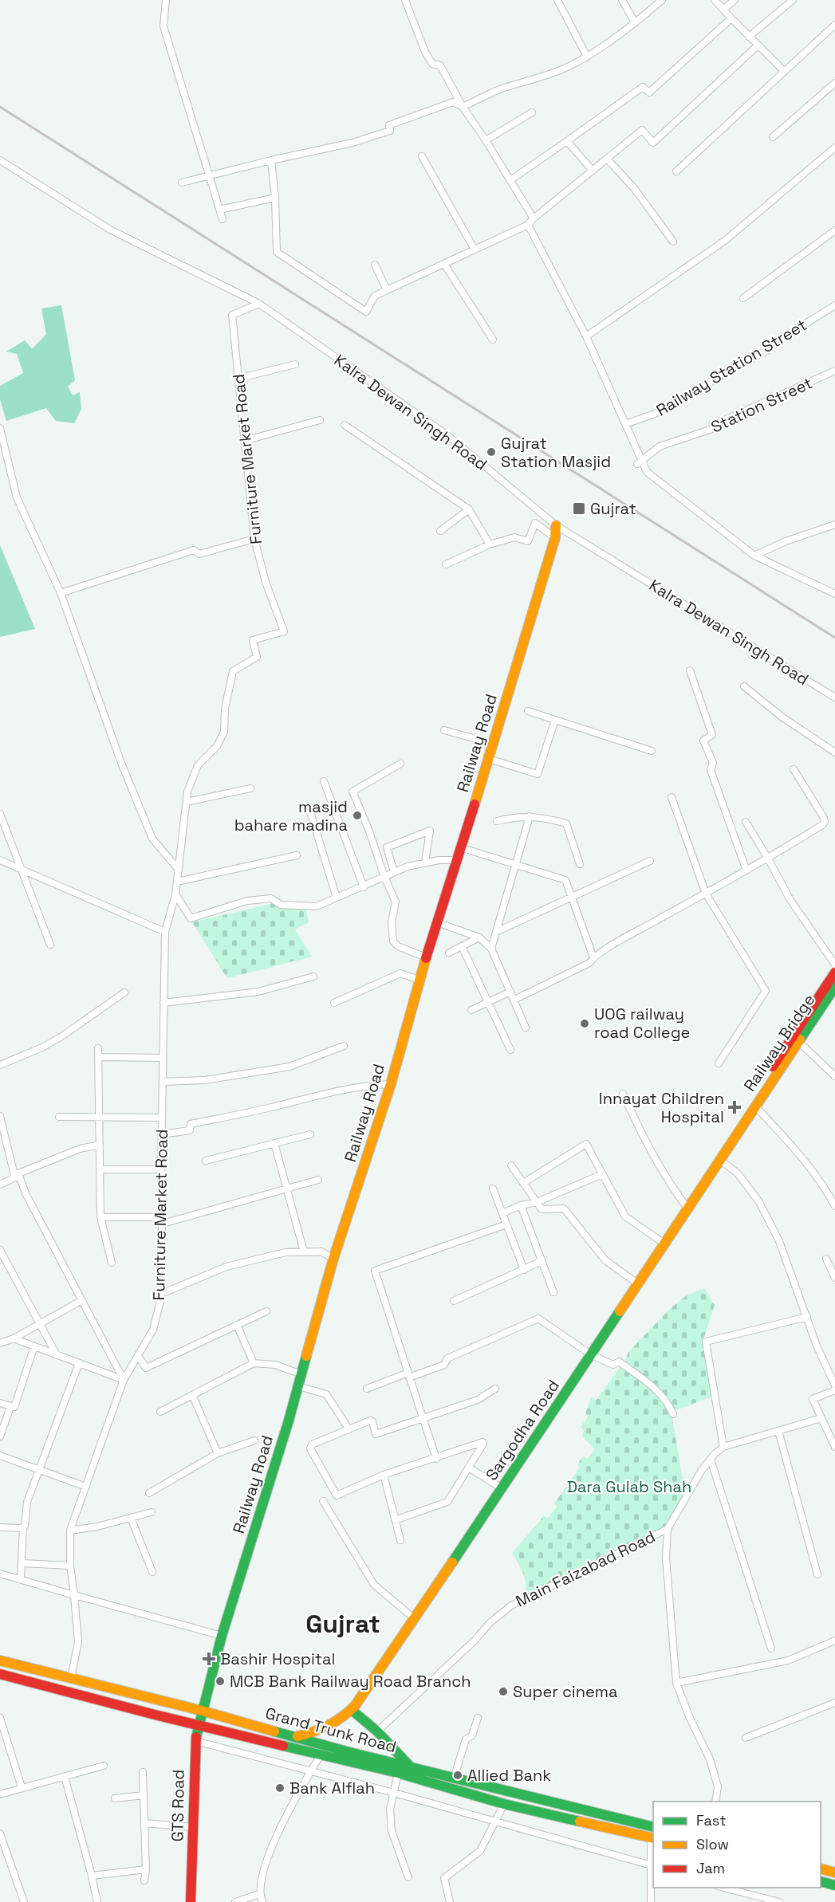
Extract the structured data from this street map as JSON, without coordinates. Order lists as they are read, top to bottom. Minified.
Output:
{"streets":{"main road":["Railway Road","Railway Bridge","Sargodha Road","Grand Trunk Road","GTS Road"],"street":["Railway Station Street","Station Street","Kalra Dewan Singh Road","Furniture Market Road","Main Faizabad Road"]},"crossings":[["Kalra Dewan Singh Road","Furniture Market Road"],["Kalra Dewan Singh Road","Railway Road"],["Furniture Market Road","Grand Trunk Road"],["Railway Road","Grand Trunk Road"],["Railway Road","GTS Road"],["Railway Bridge","Sargodha Road"],["Sargodha Road","Grand Trunk Road"],["Grand Trunk Road","GTS Road"]],"districts":["Gujrat"],"parks":["Dara Gulab Shah"],"places":{"other":["Gujrat Station Masjid","masjid bahare madina","UOG railway road College","MCB Bank Railway Road Branch","Super cinema","Allied Bank","Bank Alflah"],"transit":["Gujrat"],"health":["Innayat Children Hospital","Bashir Hospital"]},"legend":["Fast","Slow","Jam"]}
